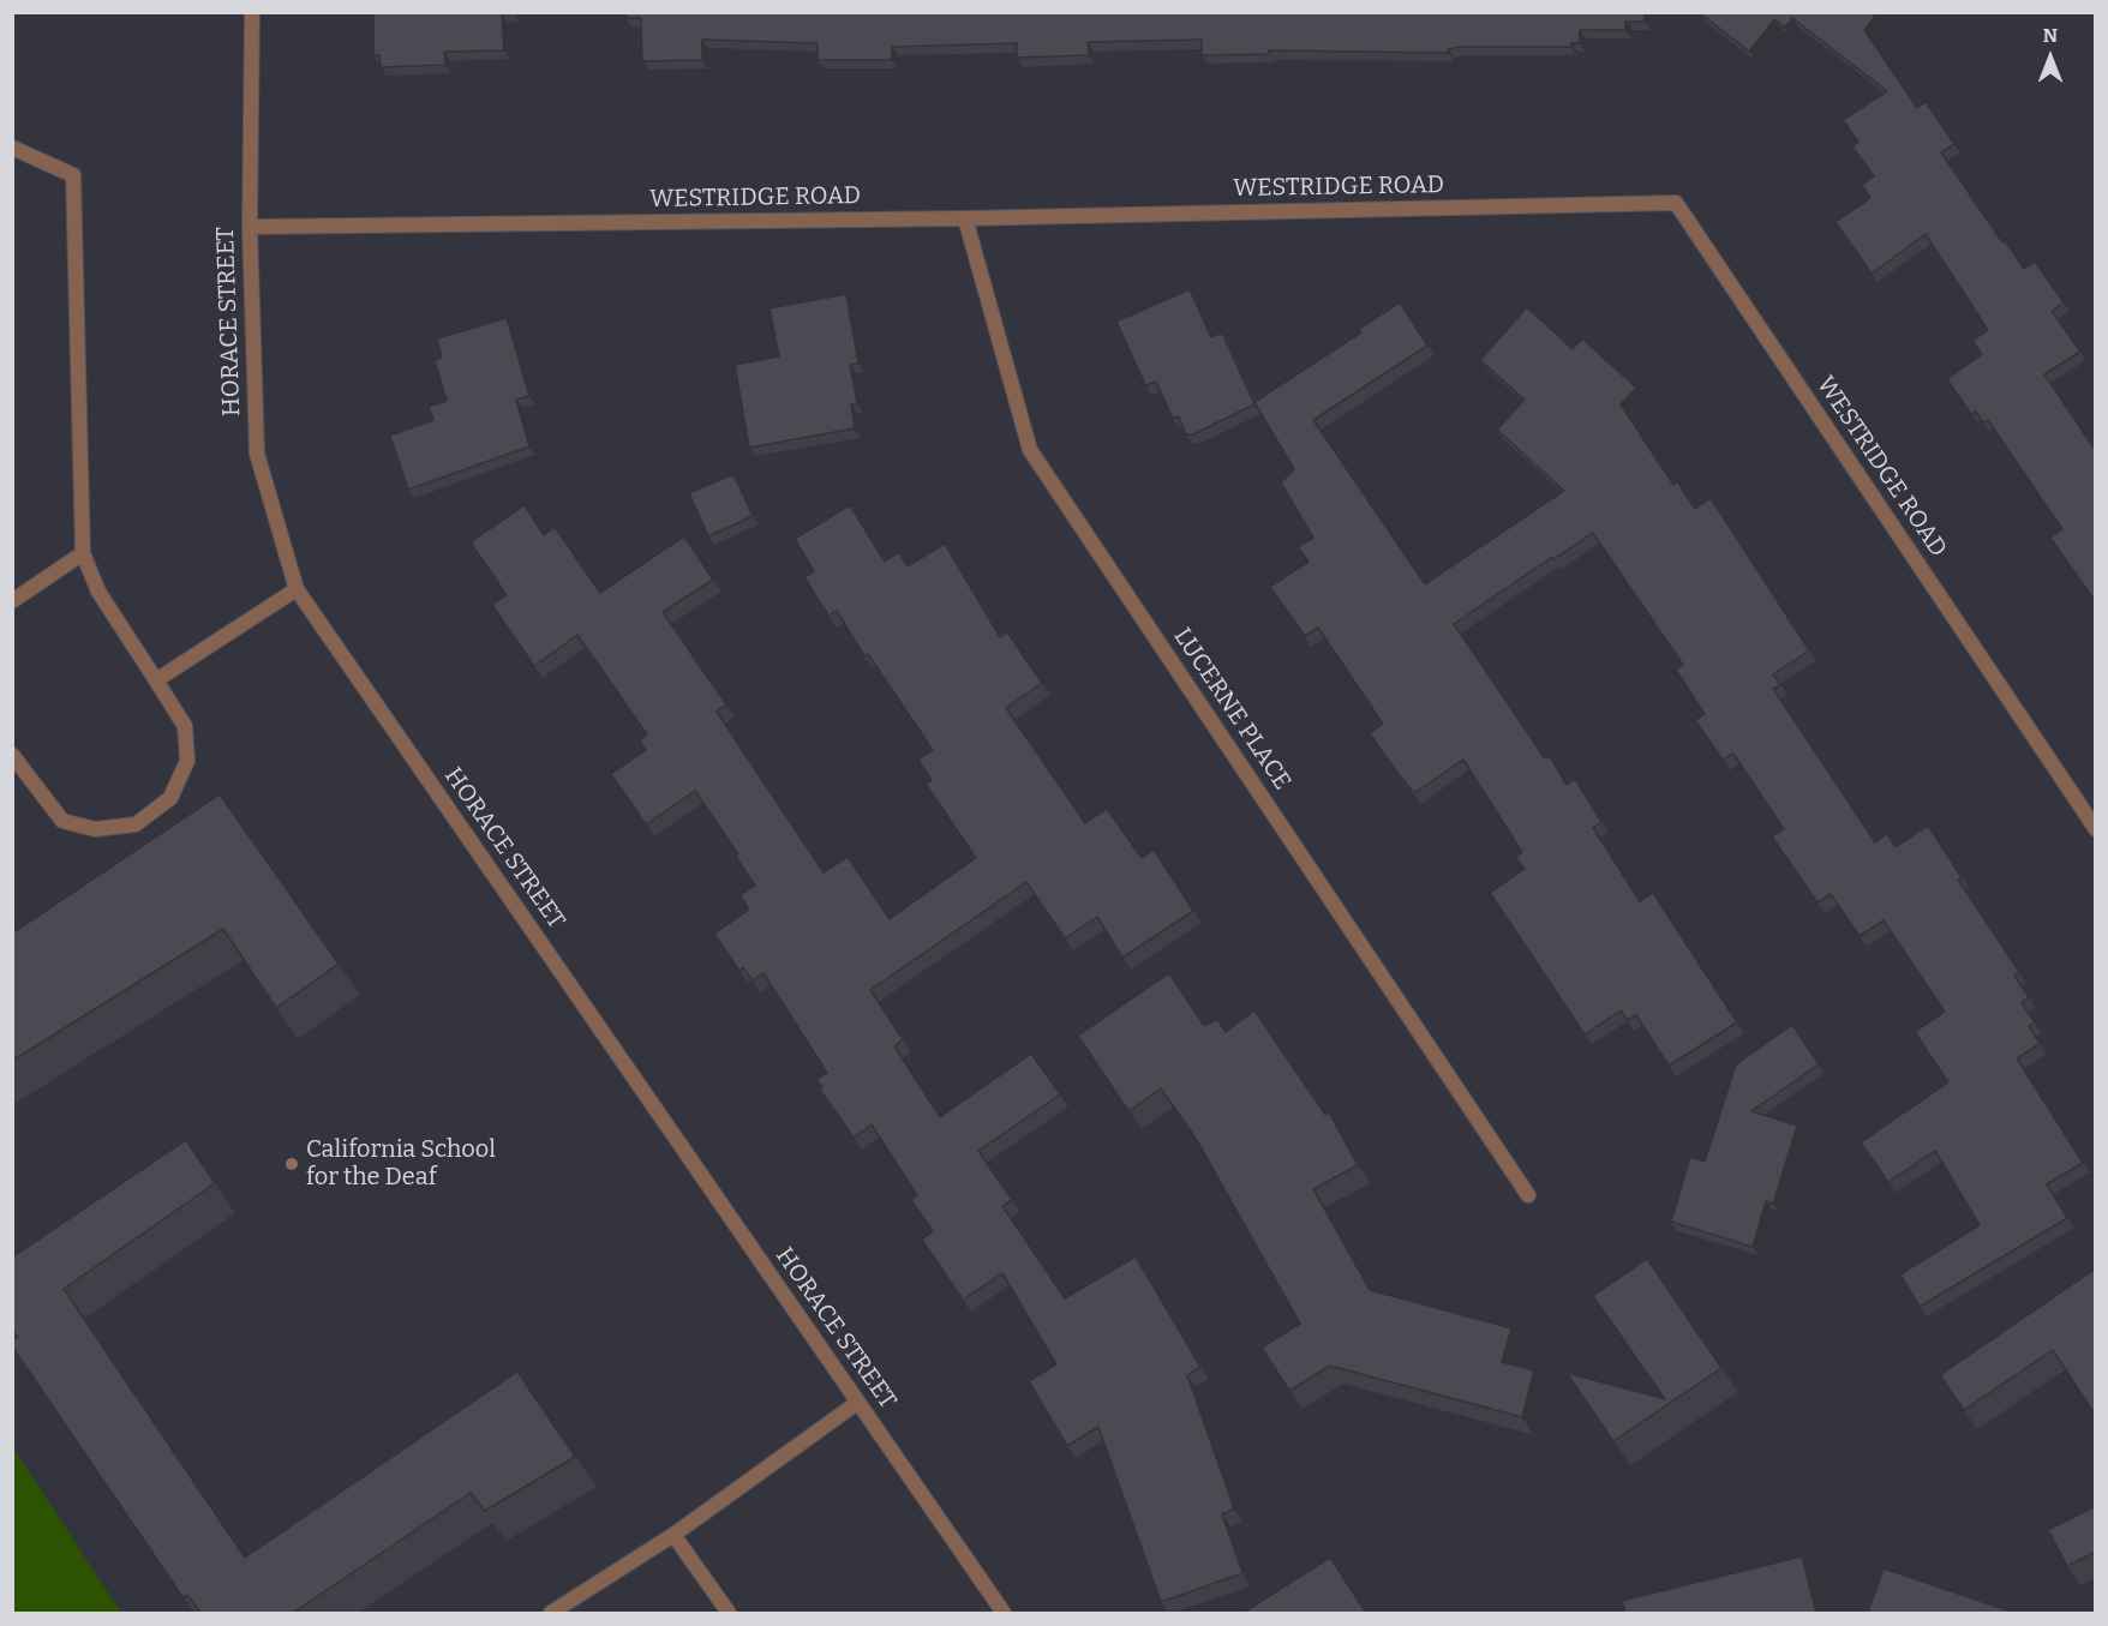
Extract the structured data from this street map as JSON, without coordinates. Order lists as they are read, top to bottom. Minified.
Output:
{"streets":{"street":["WESTRIDGE ROAD","HORACE STREET","LUCERNE PLACE"]},"crossings":[["WESTRIDGE ROAD","HORACE STREET"],["WESTRIDGE ROAD","LUCERNE PLACE"]],"places":["California School for the Deaf"],"north":"top"}
